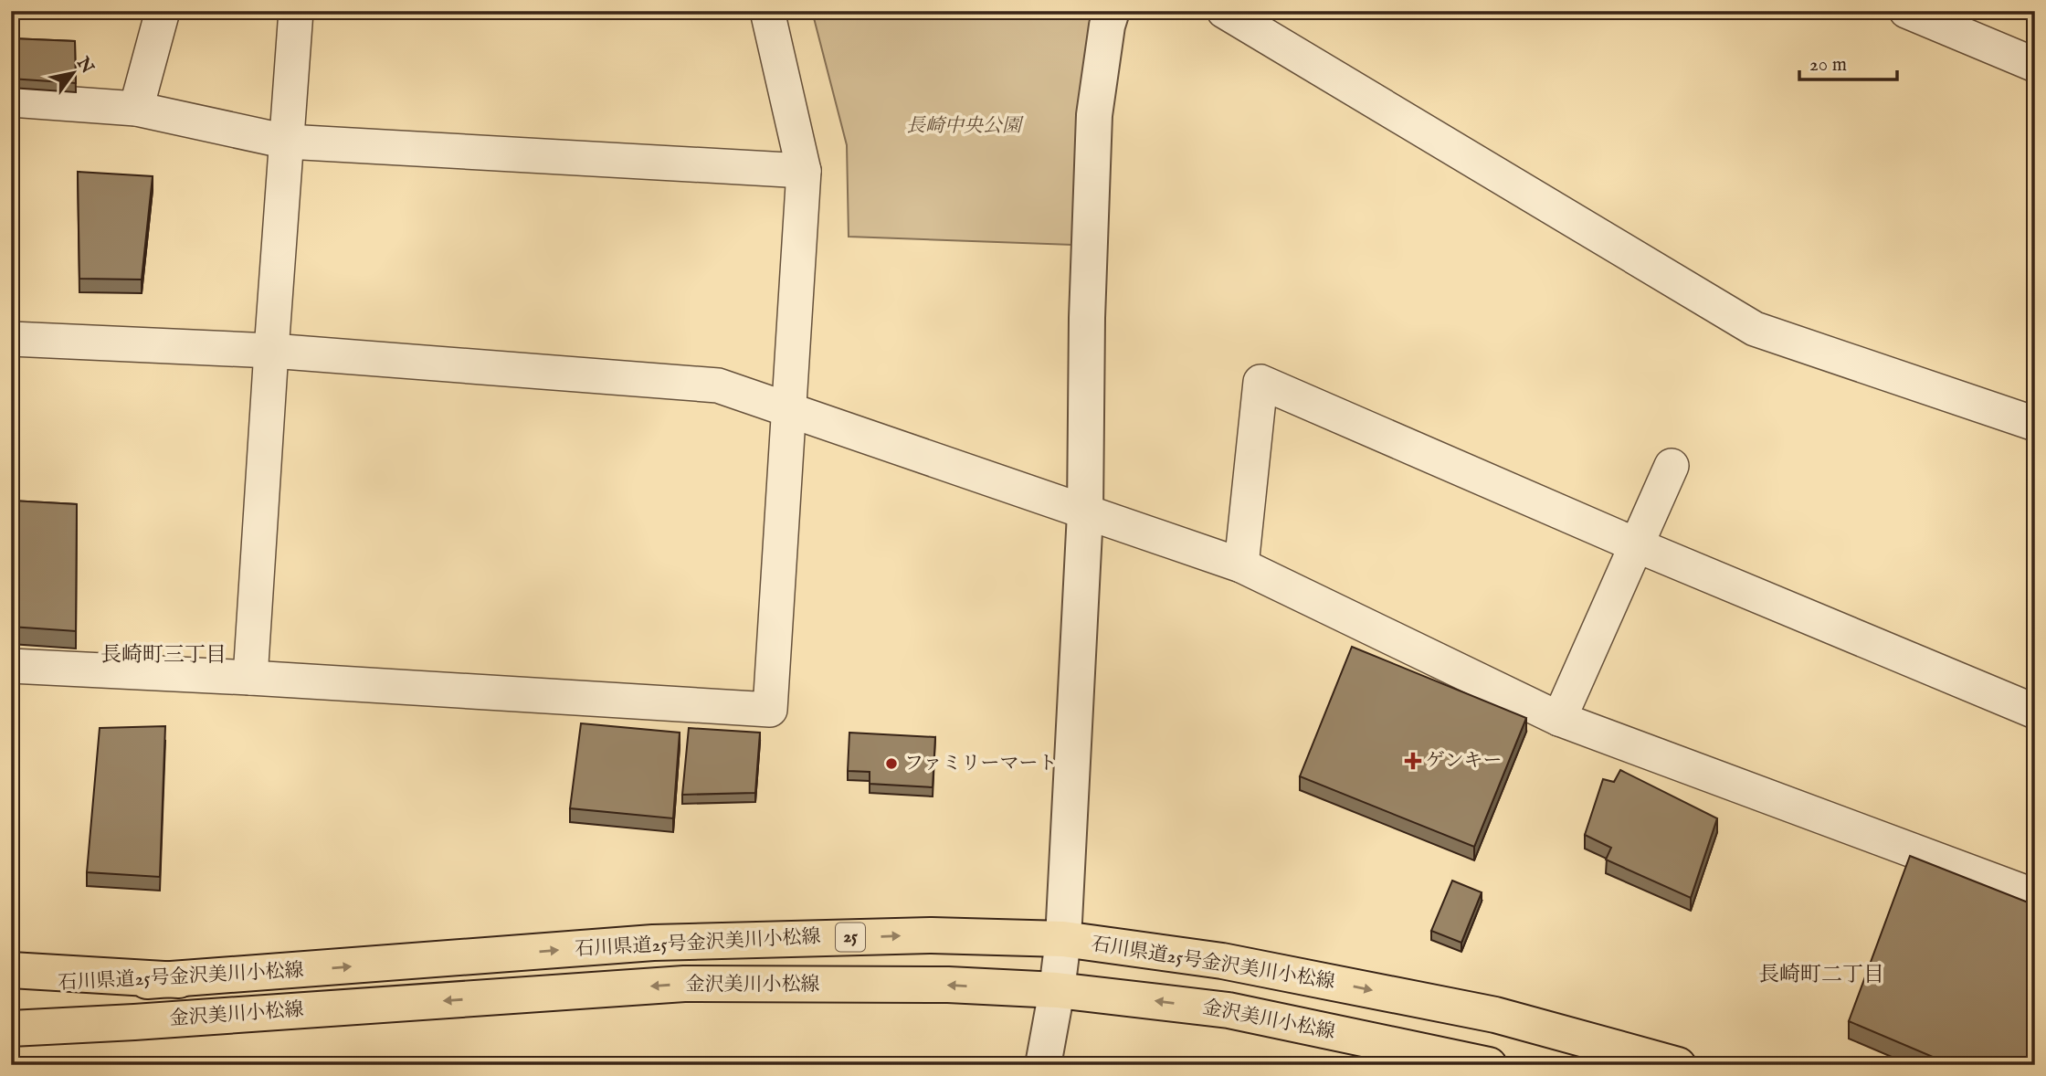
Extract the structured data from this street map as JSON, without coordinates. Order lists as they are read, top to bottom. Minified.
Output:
{"streets":{"main road":["25","石川県道25号金沢美川小松線","金沢美川小松線"]},"one_way":["石川県道25号金沢美川小松線","金沢美川小松線"],"districts":["長崎町三丁目","長崎町二丁目"],"parks":["長崎中央公園"],"places":{"health":["ゲンキー"],"other":["ファミリーマート"]},"scale_bar":"20 m","north":"top right"}
